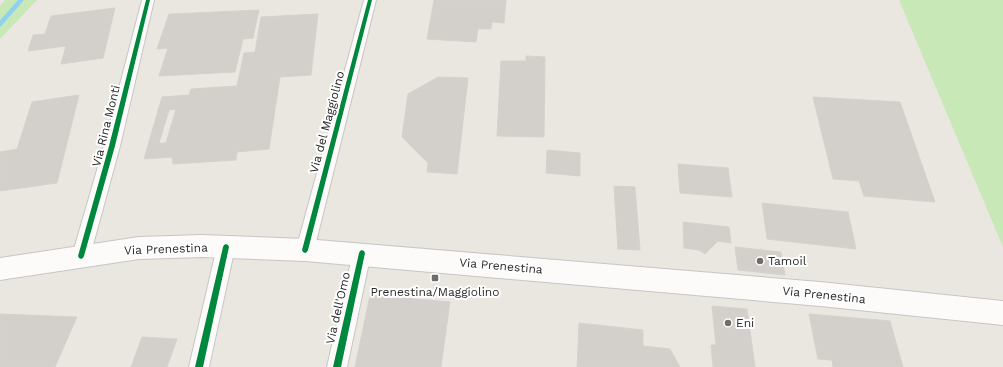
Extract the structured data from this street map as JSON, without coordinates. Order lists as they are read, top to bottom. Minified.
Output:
{"streets":{"main road":["Via Prenestina"],"street":["Via del Maggiolino","Via Rina Monti","Via dell'Omo"]},"crossings":[["Via del Maggiolino","Via Prenestina"],["Via Rina Monti","Via Prenestina"],["Via Prenestina","Via dell'Omo"]],"places":{"other":["Tamoil","Eni"],"transit":["Prenestina/Maggiolino"]}}
